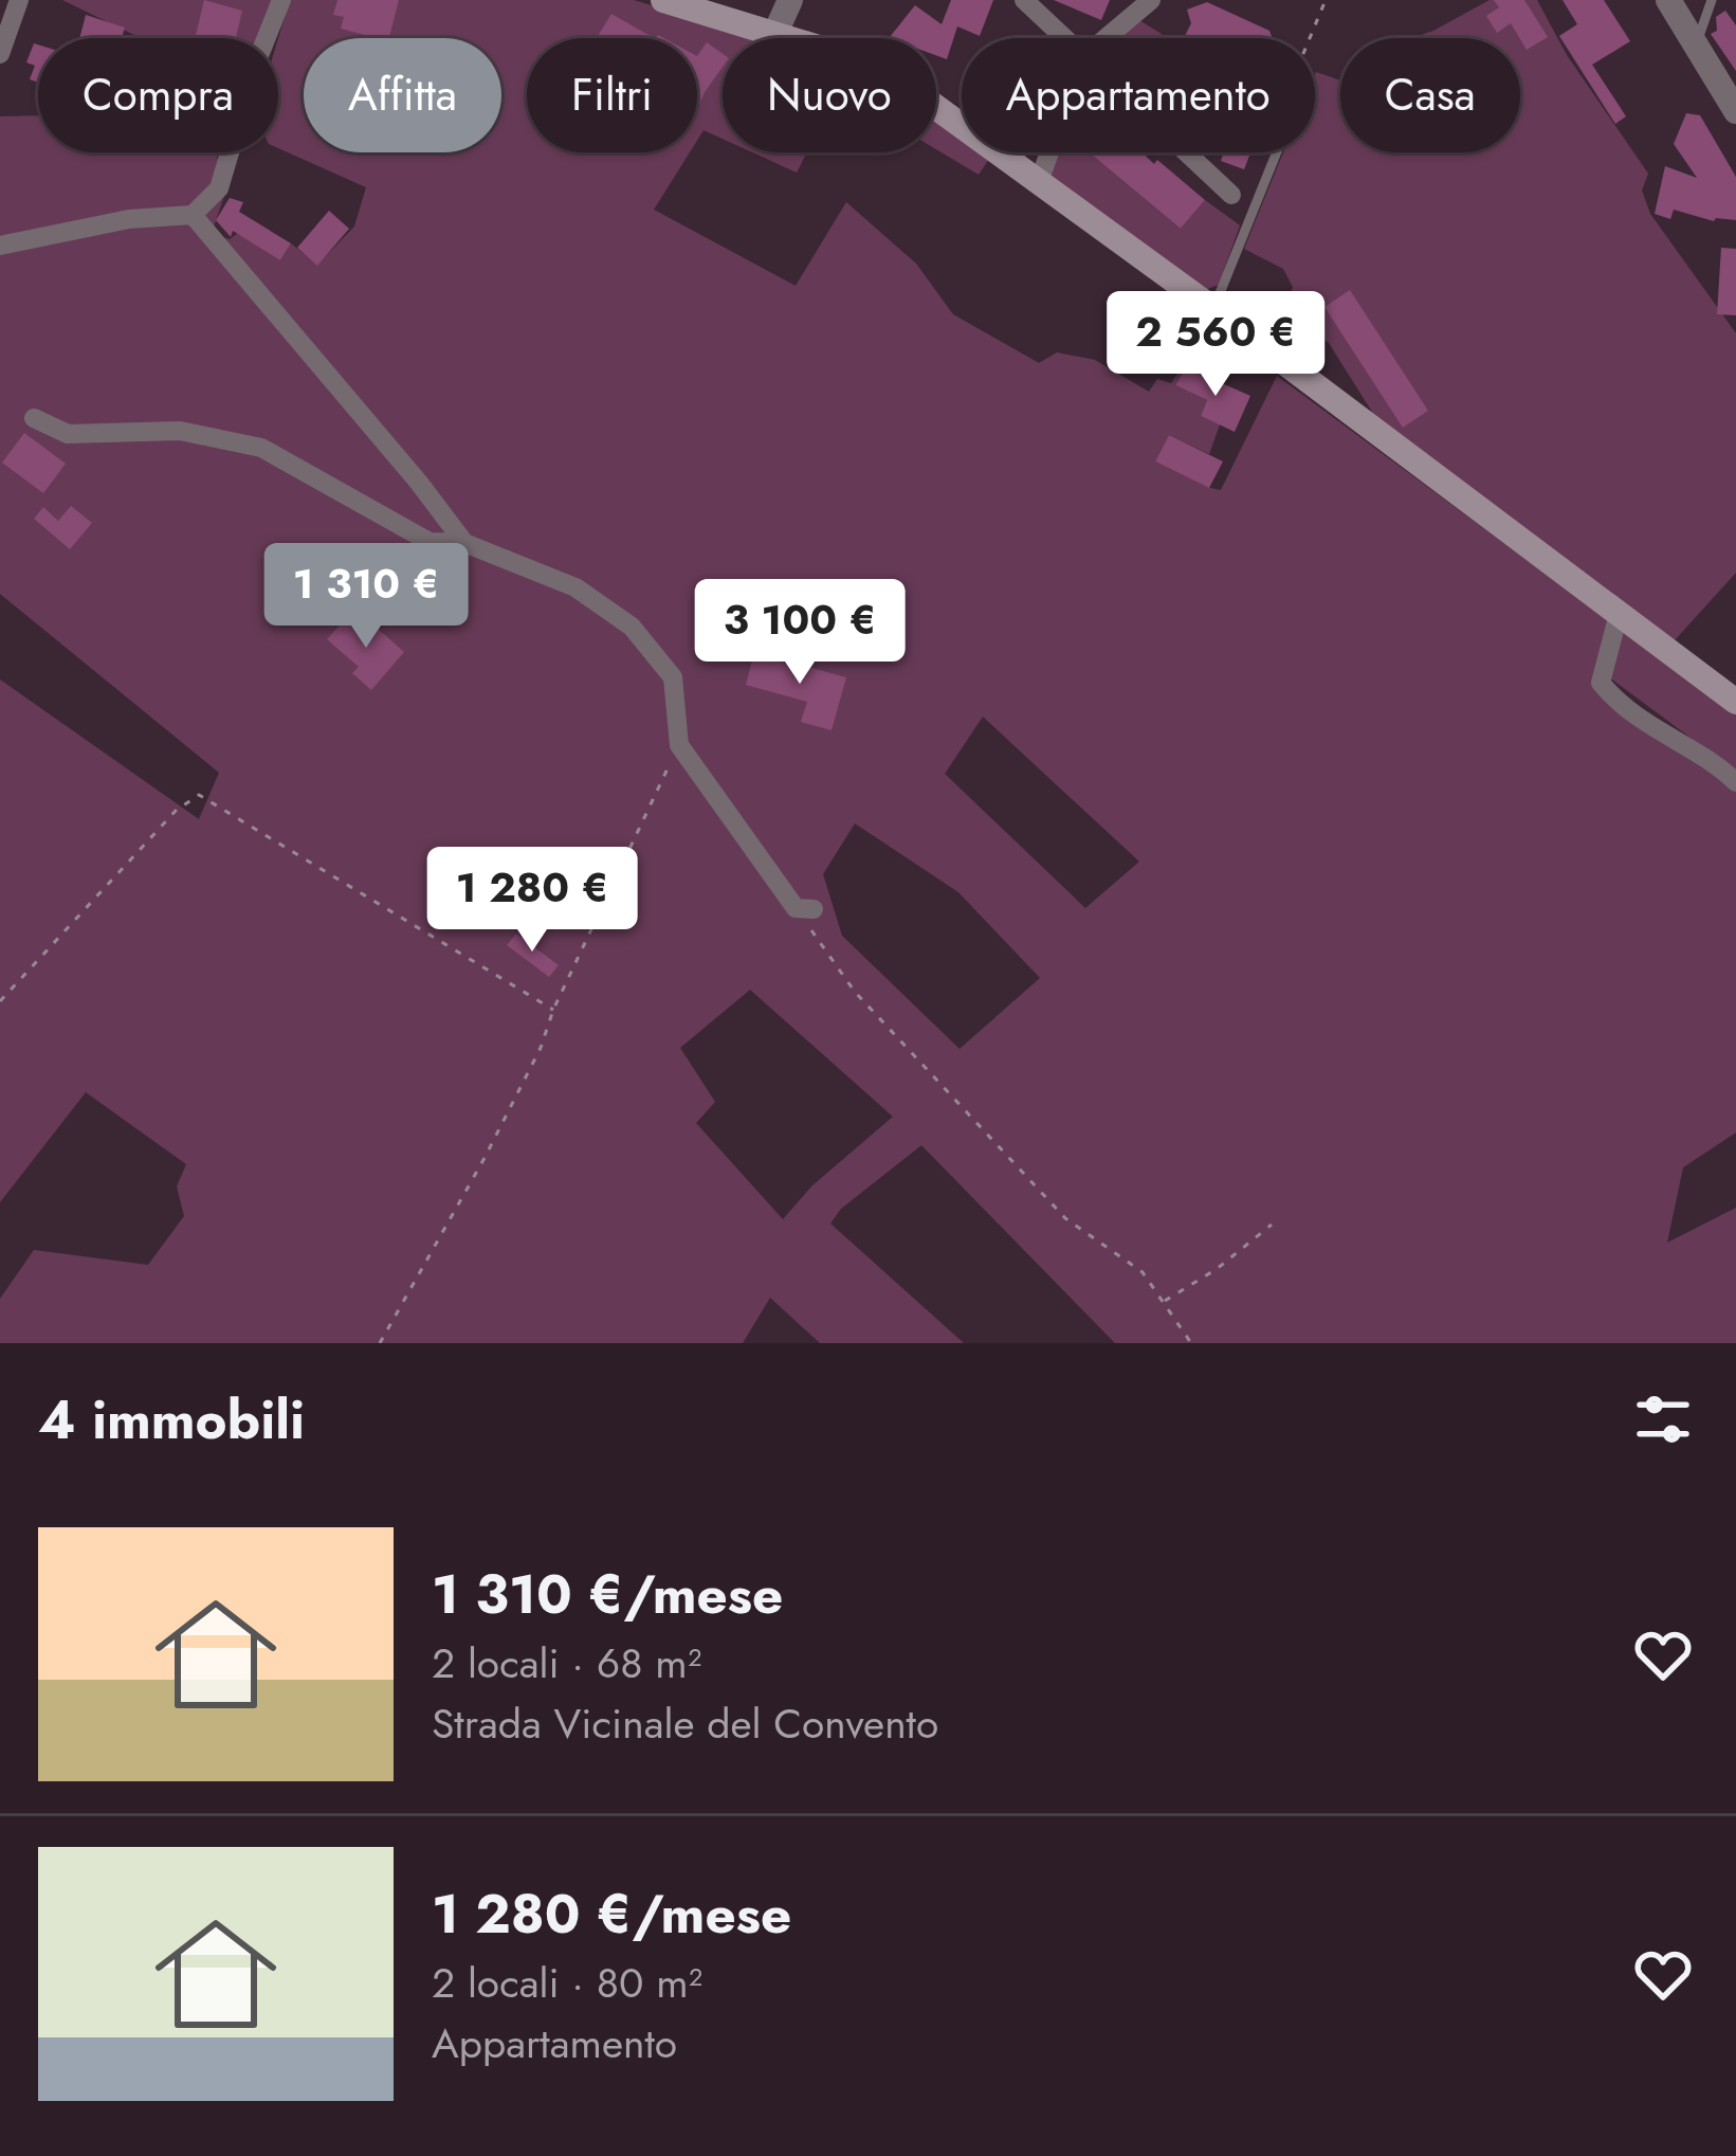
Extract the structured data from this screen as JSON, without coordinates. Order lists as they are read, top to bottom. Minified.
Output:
{"page":{"chip":["Compra","Affitta","Filtri","Nuovo","Appartamento","Casa"],"price":["2 560 €","1 310 €","3 100 €","1 280 €"],"heading":"4 immobili","list":[{"name":"1 310 €/mese","note":"2 locali · 68 m² · Strada Vicinale del Convento"},{"name":"1 280 €/mese","note":"2 locali · 80 m² · Appartamento"}]}}
